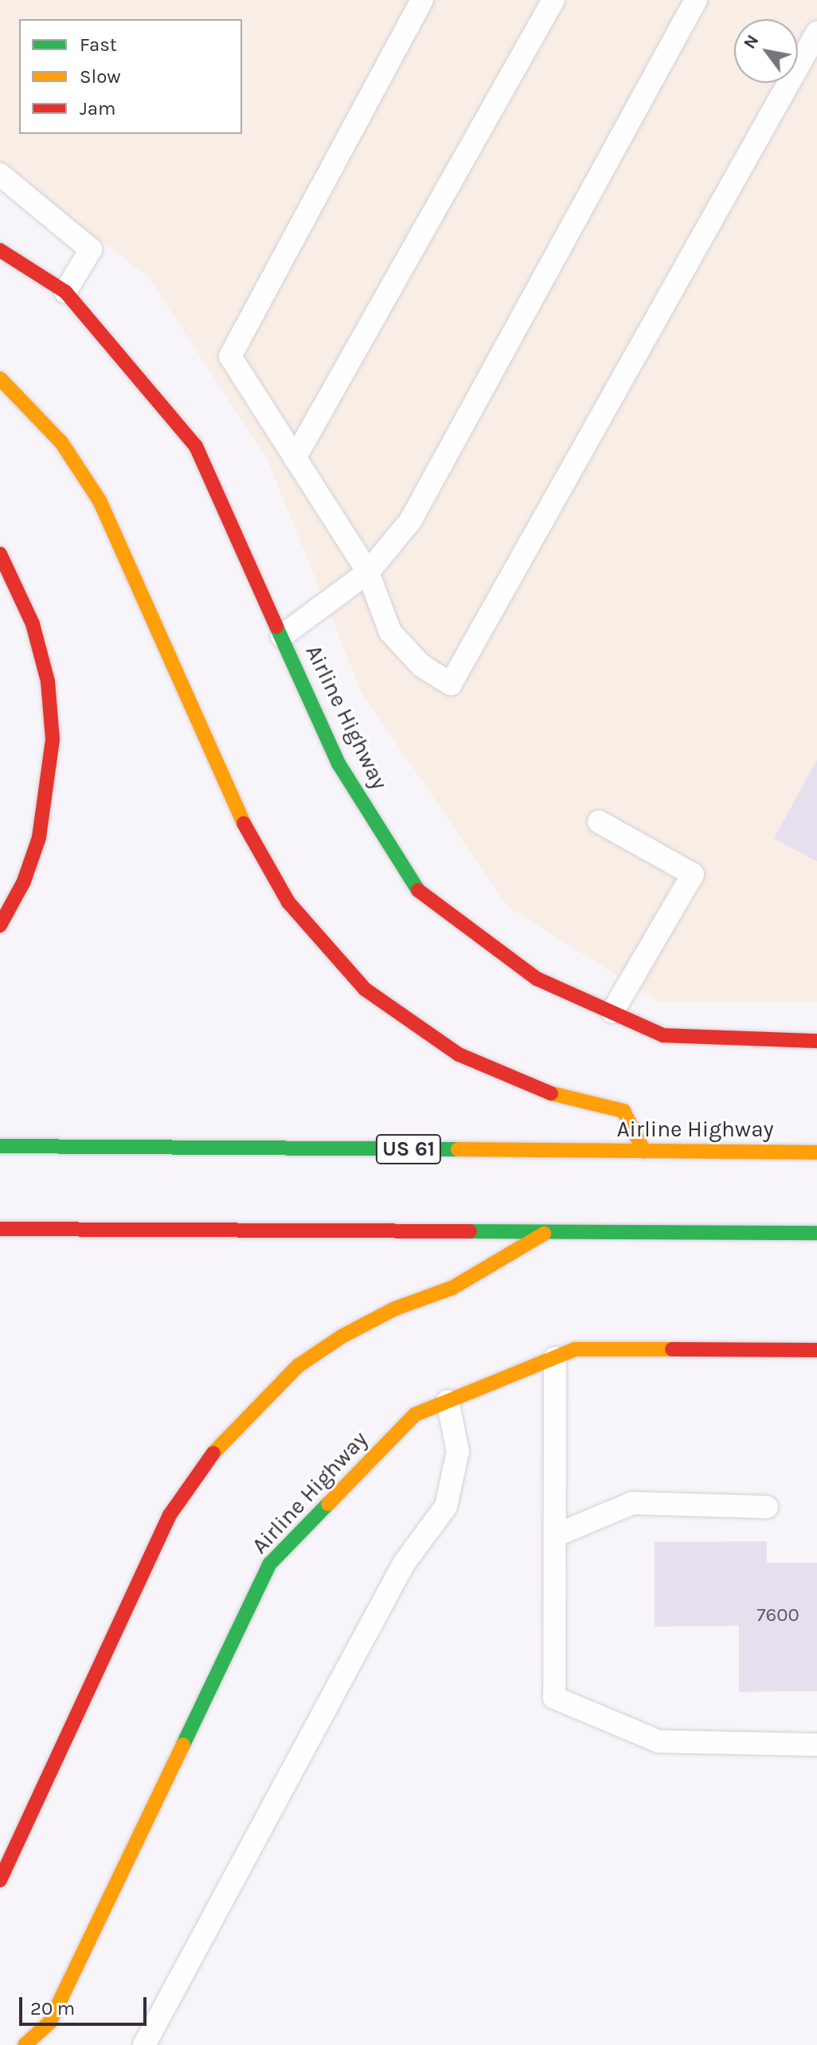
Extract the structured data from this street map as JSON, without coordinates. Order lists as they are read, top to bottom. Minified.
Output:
{"streets":{"main road":["Airline Highway","US 61"]},"house_numbers":["7600"],"legend":["Fast","Slow","Jam"],"scale_bar":"20 m","north":"top left"}
